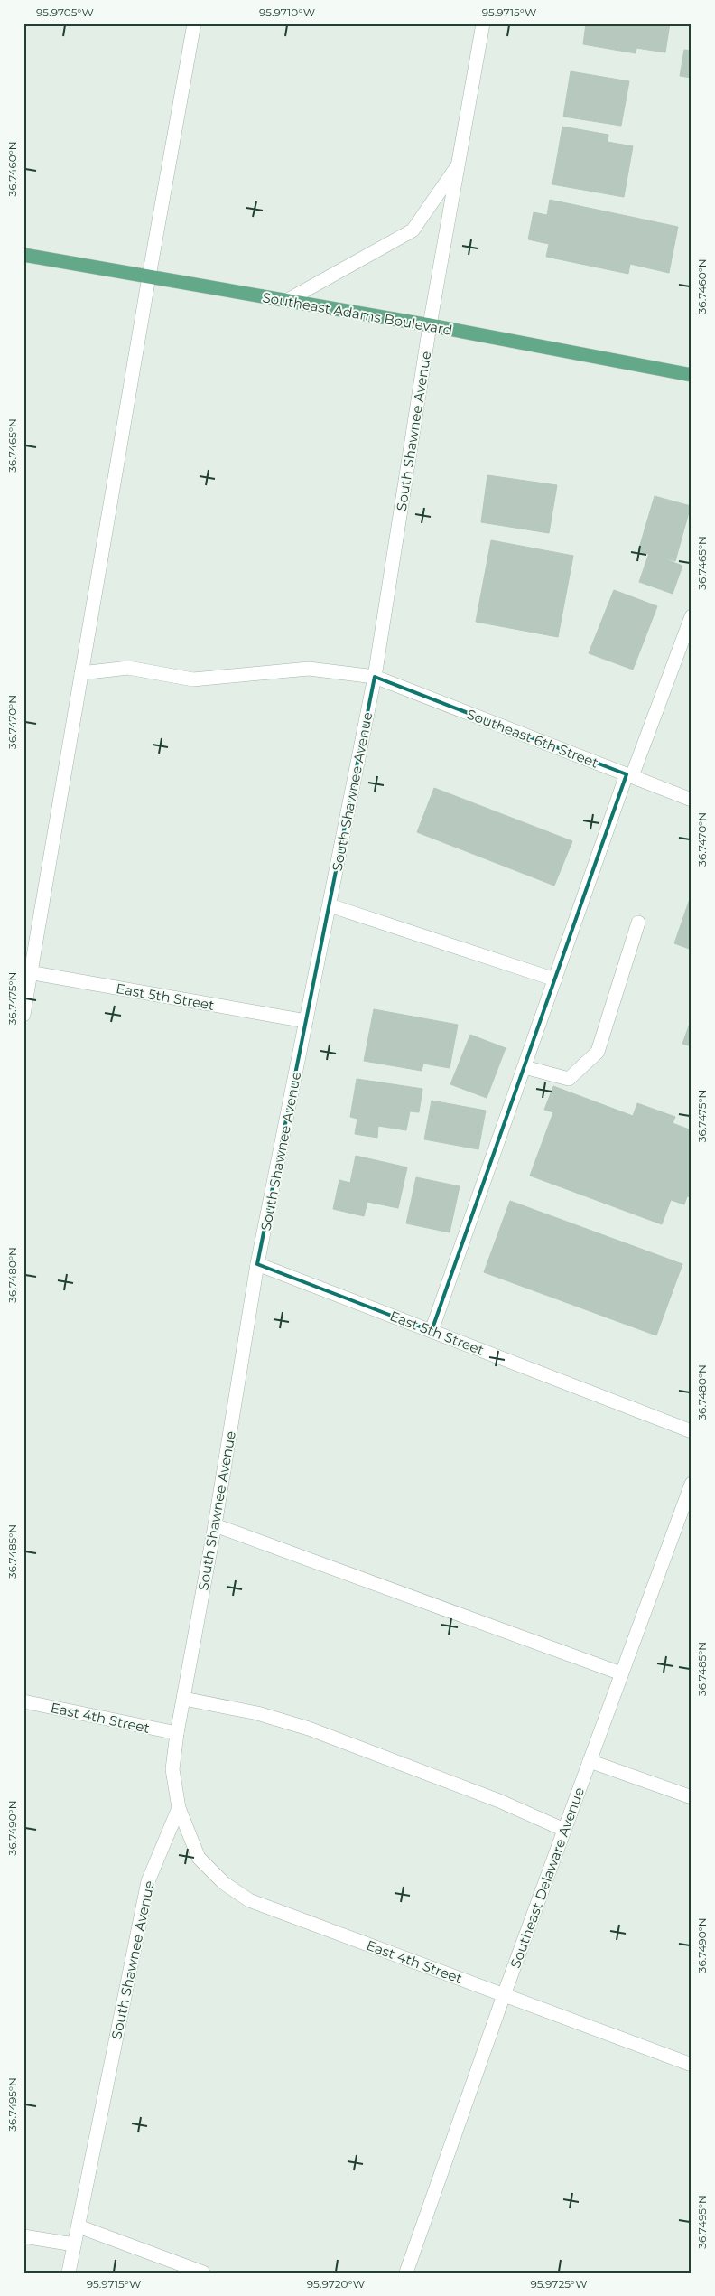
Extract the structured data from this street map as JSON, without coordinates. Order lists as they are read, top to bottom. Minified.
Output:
{"streets":{"main road":["Southeast Adams Boulevard"],"street":["South Shawnee Avenue","Southeast 6th Street","East 5th Street","East 4th Street","Southeast Delaware Avenue"]},"crossings":[["Southeast Adams Boulevard","South Shawnee Avenue"],["South Shawnee Avenue","Southeast 6th Street"],["South Shawnee Avenue","East 5th Street"],["South Shawnee Avenue","East 4th Street"],["East 4th Street","Southeast Delaware Avenue"]],"coordinates":["95.9705°W","95.9710°W","95.9715°W","36.7460°N","36.7465°N","36.7470°N","36.7475°N","36.7480°N","36.7485°N","36.7490°N","36.7495°N","95.9720°W","95.9725°W"]}
